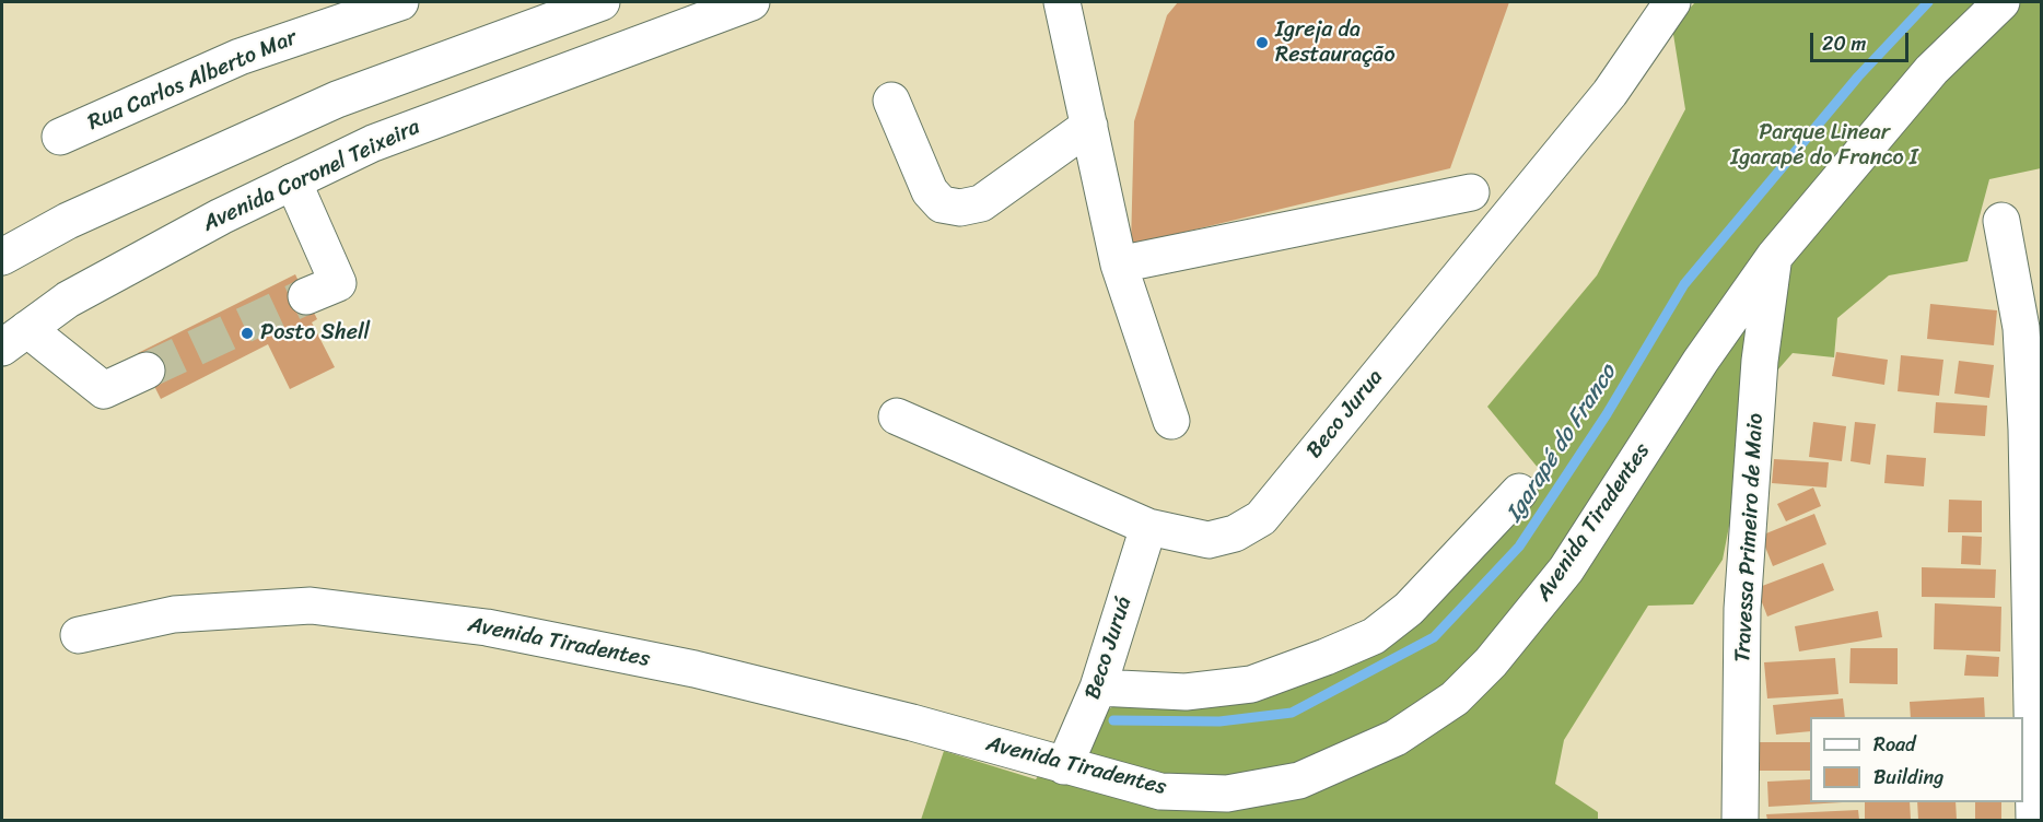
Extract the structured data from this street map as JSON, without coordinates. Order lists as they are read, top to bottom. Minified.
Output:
{"streets":{"main road":["Rua Carlos Alberto Mar","Avenida Coronel Teixeira","Beco Jurua","Avenida Tiradentes","Travessa Primeiro de Maio","Beco Juruá"]},"crossings":[["Beco Jurua","Beco Juruá"],["Avenida Tiradentes","Travessa Primeiro de Maio"],["Avenida Tiradentes","Beco Juruá"]],"water":["Igarapé do Franco"],"parks":["Parque Linear Igarapé do Franco I"],"places":["Igreja da Restauração","Posto Shell"],"legend":["Road","Building"],"scale_bar":"20 m"}
